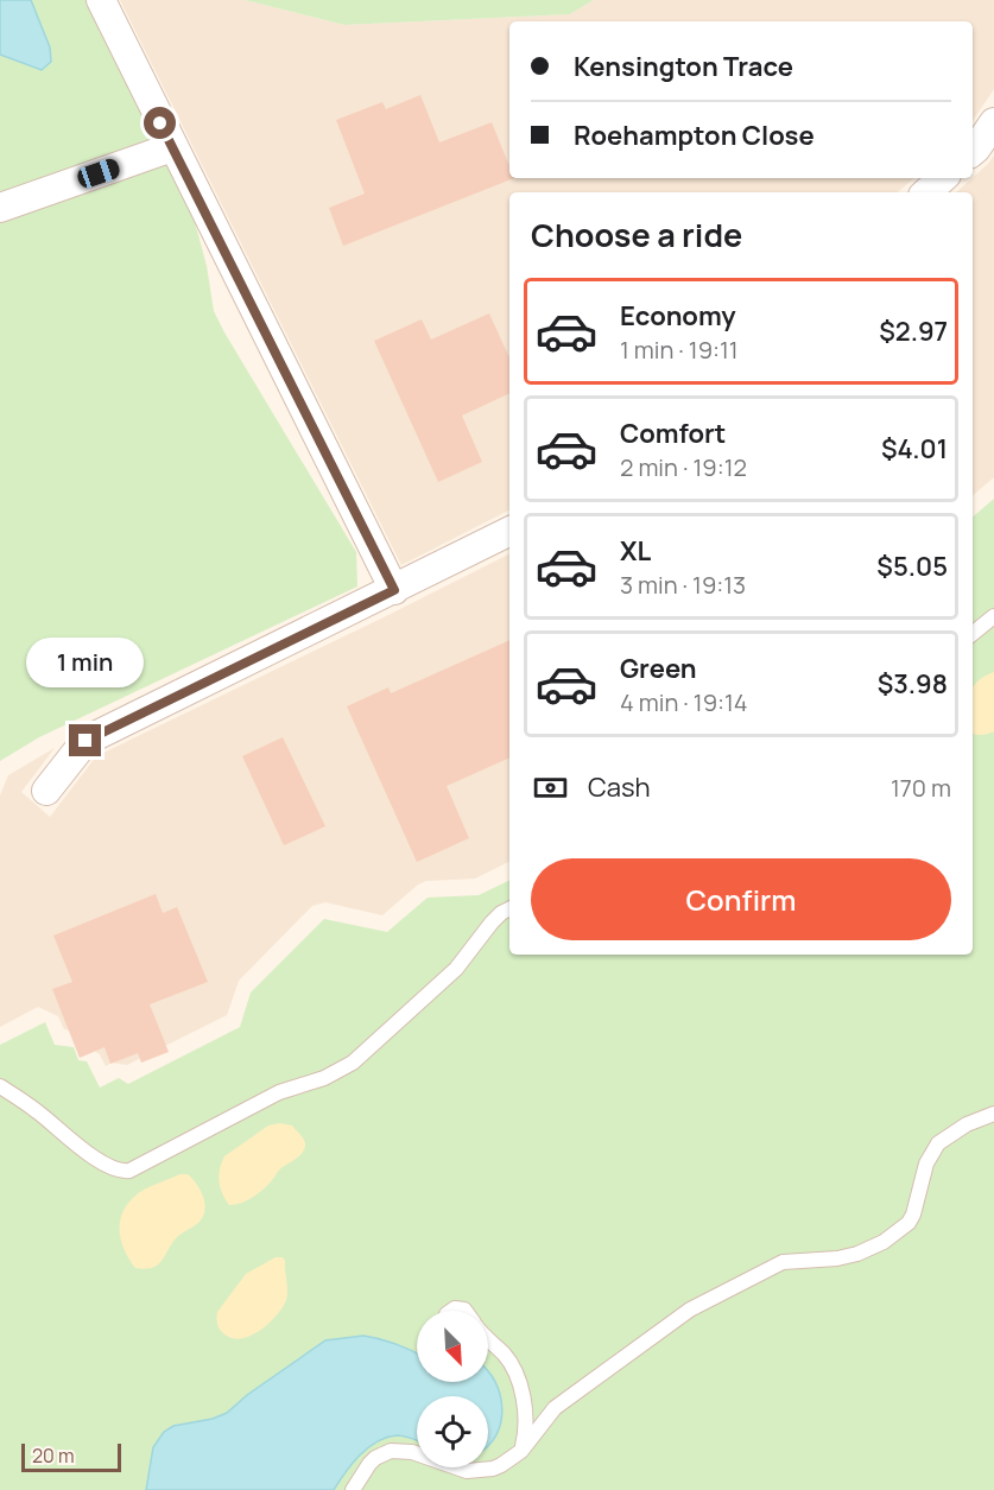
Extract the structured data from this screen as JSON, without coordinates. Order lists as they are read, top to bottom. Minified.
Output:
{"scale_bar":"20 m","north":"bottom right","page":{"banner":["Kensington Trace","Roehampton Close"],"heading":"Choose a ride","list":[{"name":"Economy","note":"1 min · 19:11","value":"$2.97"},{"name":"Comfort","note":"2 min · 19:12","value":"$4.01"},{"name":"XL","note":"3 min · 19:13","value":"$5.05"},{"name":"Green","note":"4 min · 19:14","value":"$3.98"}],"bubble":"1 min","pay":["Cash","170 m"],"buttons":"Confirm","scale":"20 m"}}
